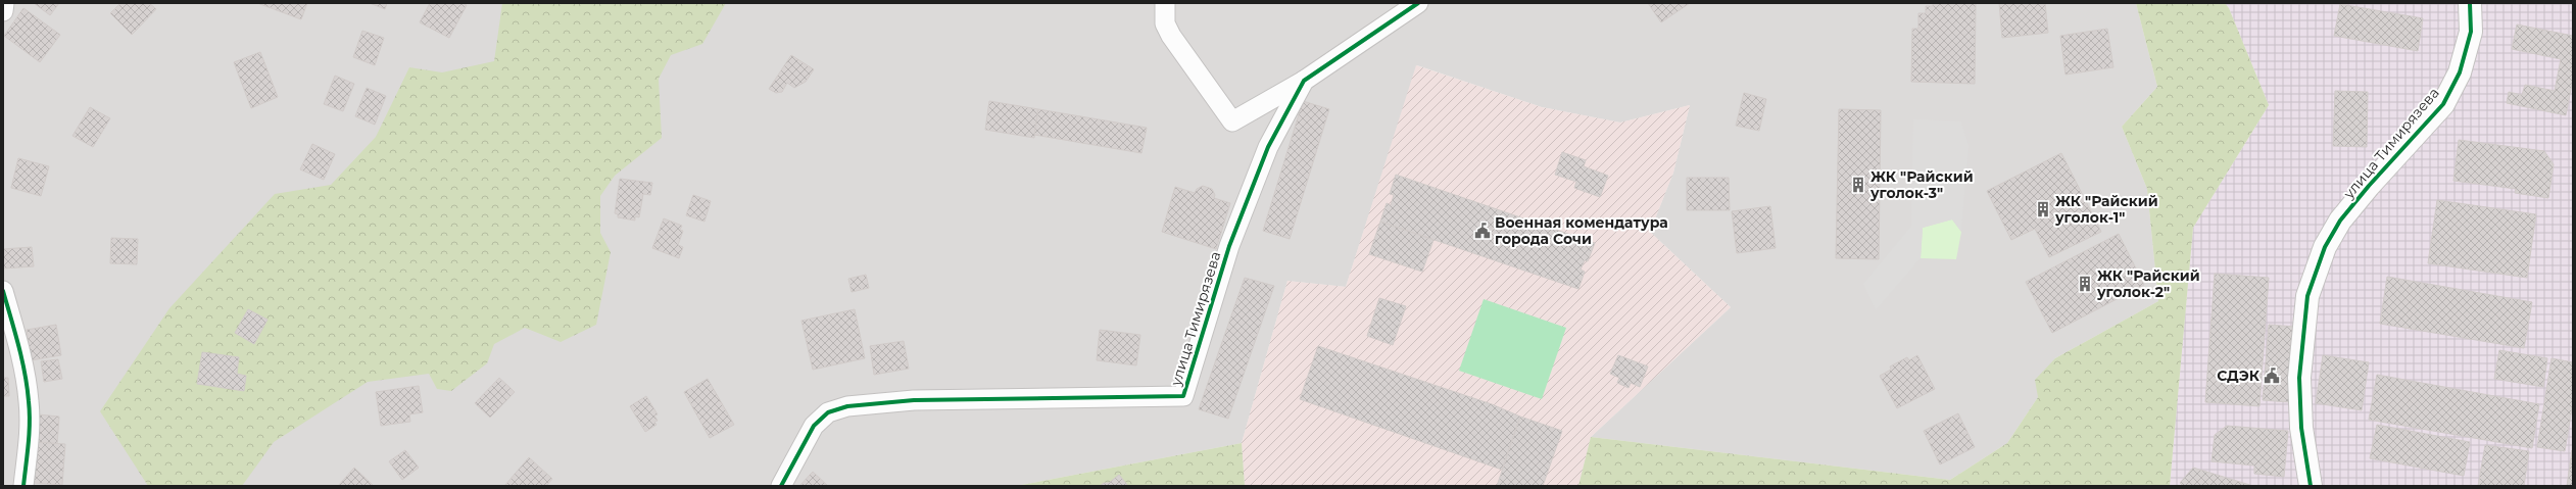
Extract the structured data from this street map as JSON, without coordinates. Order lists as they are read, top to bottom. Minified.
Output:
{"streets":{"street":["улица Тимирязева"]},"places":{"building":["ЖК \"Райский уголок-3\"","ЖК \"Райский уголок-1\"","ЖК \"Райский уголок-2\""],"public building":["Военная комендатура города Сочи","СДЭК"]}}
